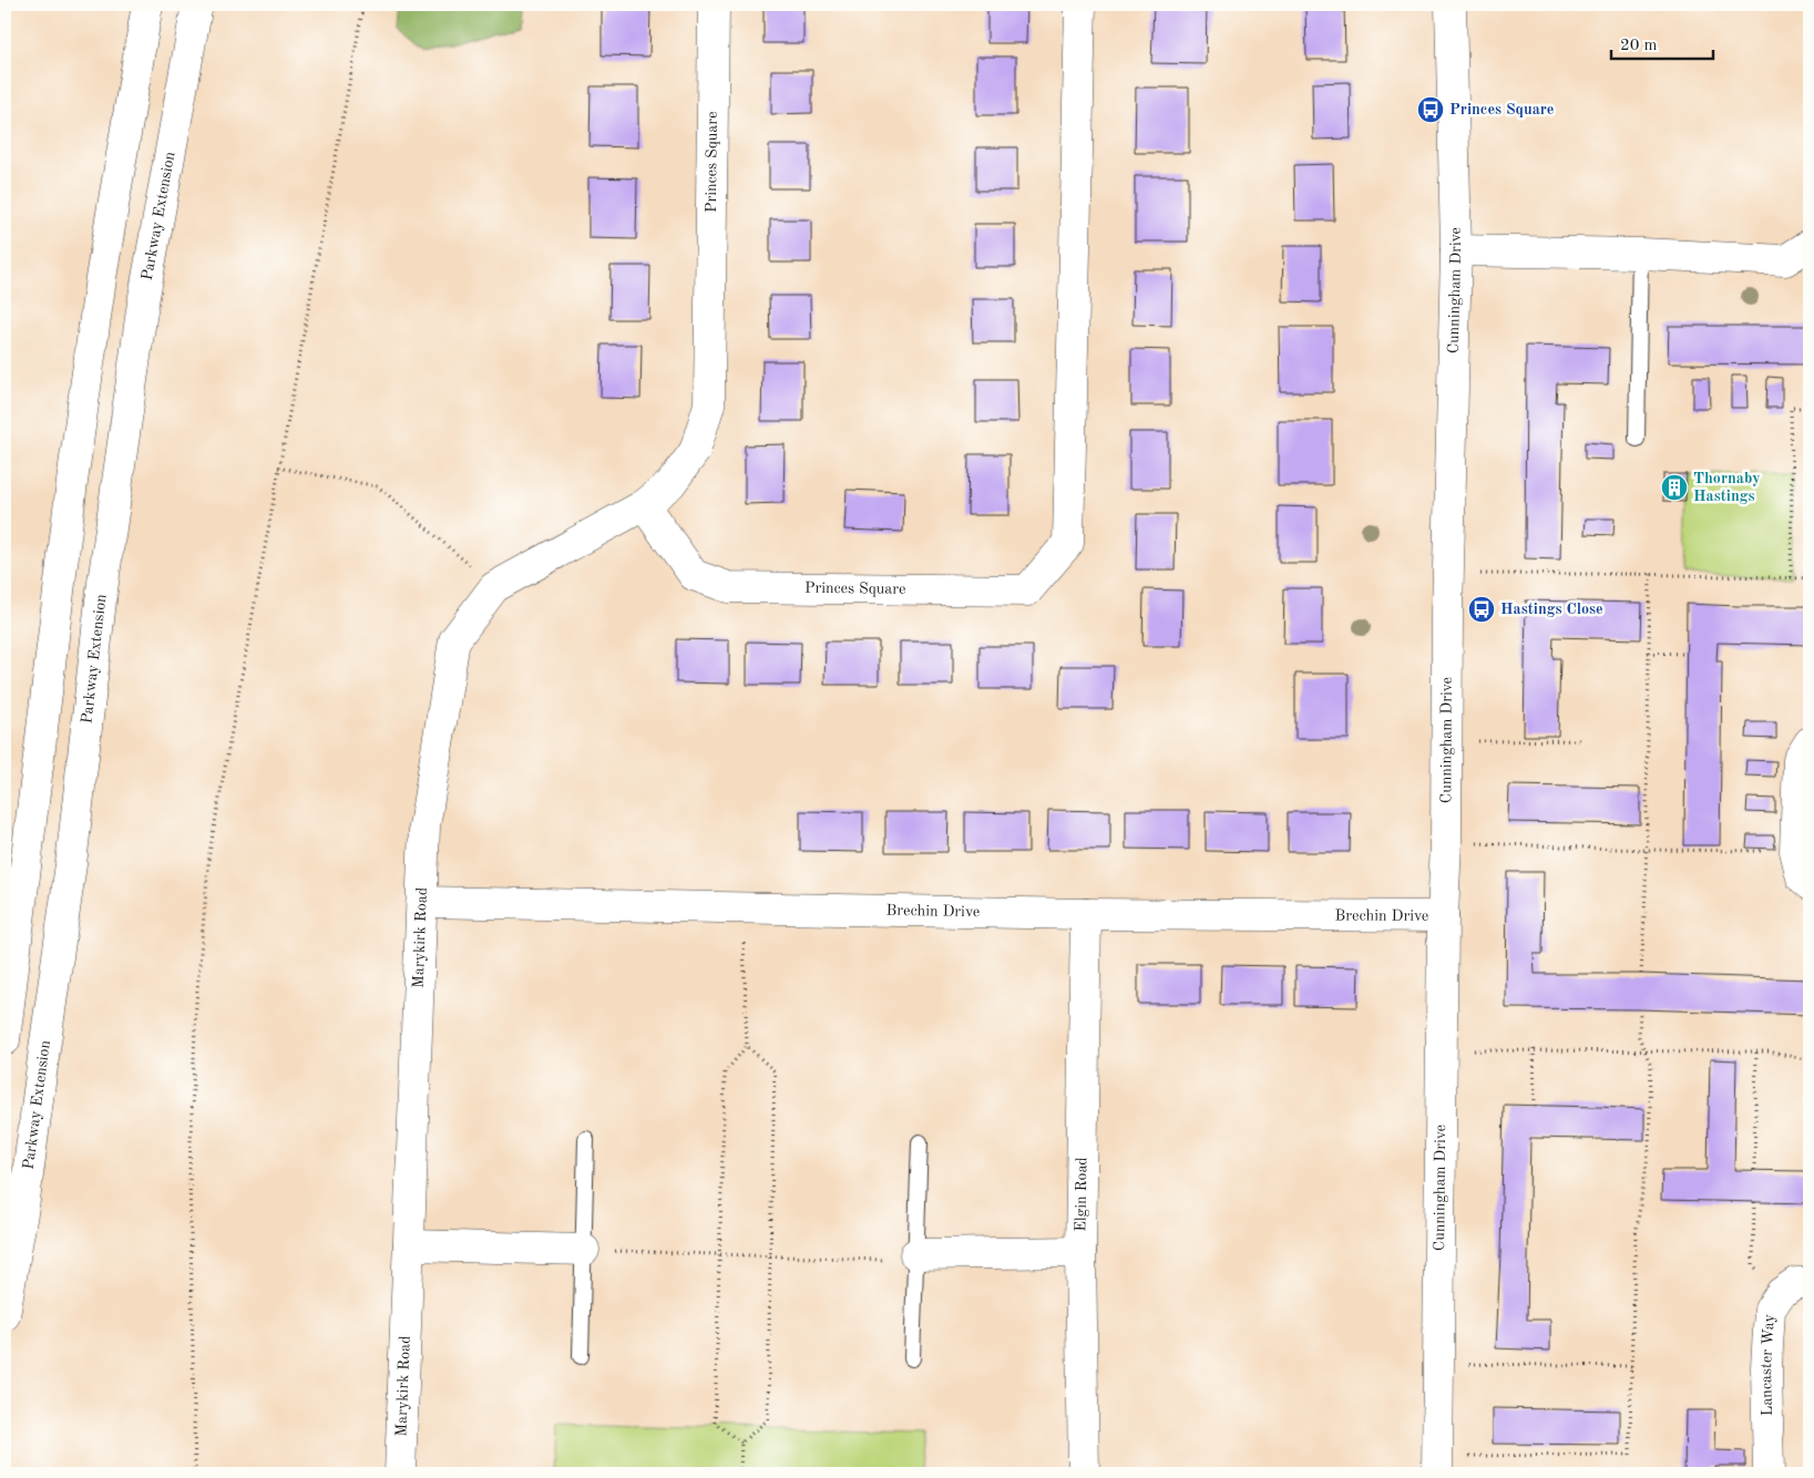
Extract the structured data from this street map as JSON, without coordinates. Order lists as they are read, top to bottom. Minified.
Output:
{"streets":{"street":["Princes Square","Parkway Extension","Cunningham Drive","Brechin Drive","Marykirk Road","Elgin Road","Lancaster Way"]},"crossings":[["Princes Square","Marykirk Road"],["Cunningham Drive","Brechin Drive"],["Brechin Drive","Marykirk Road"],["Brechin Drive","Elgin Road"]],"places":{"bus stop":["Princes Square","Hastings Close"],"building":["Thornaby Hastings"]},"scale_bar":"20 m"}
